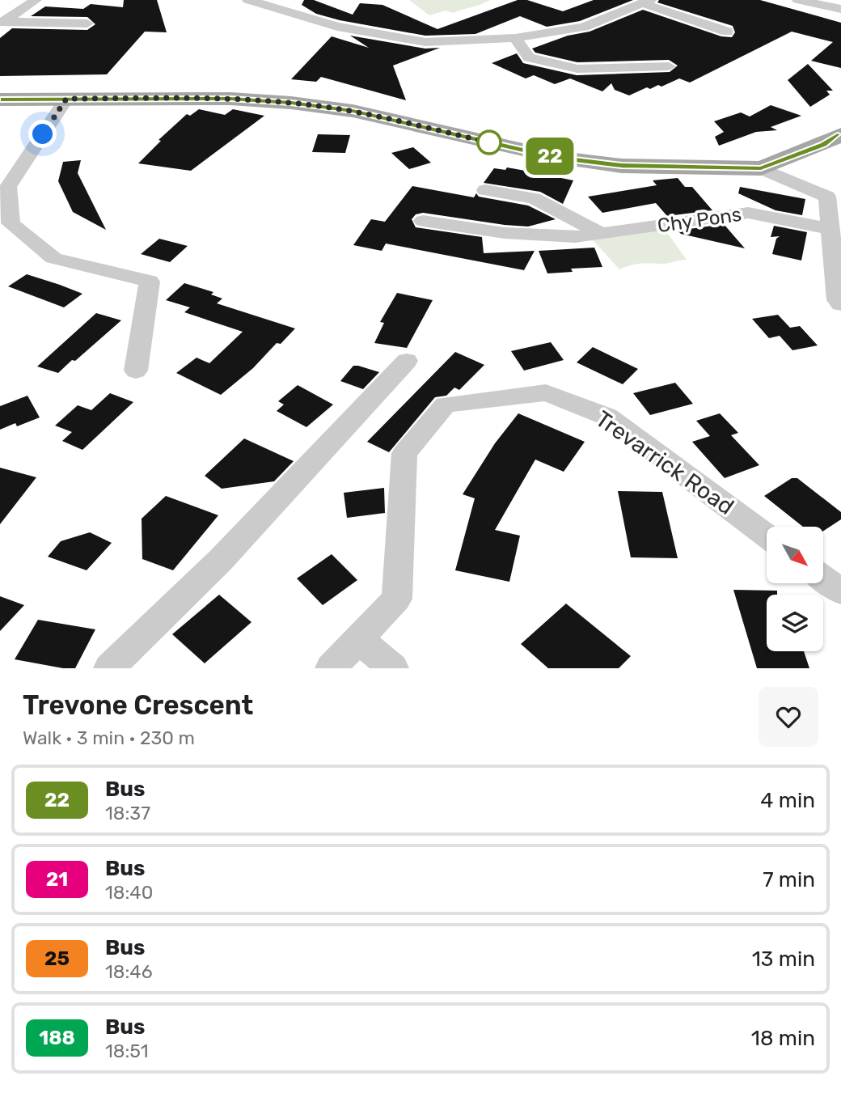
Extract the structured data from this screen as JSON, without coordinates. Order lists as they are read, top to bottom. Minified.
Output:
{"streets":{"street":["Chy Pons","Trevarrick Road"]},"lines":["bus line 22"],"north":"bottom right","page":{"on_map":"22","heading":["Trevone Crescent","Walk · 3 min · 230 m"],"list":[{"mark":"22","name":"Bus","note":"18:37","value":"4 min"},{"mark":"21","name":"Bus","note":"18:40","value":"7 min"},{"mark":"25","name":"Bus","note":"18:46","value":"13 min"},{"mark":"188","name":"Bus","note":"18:51","value":"18 min"}]}}
